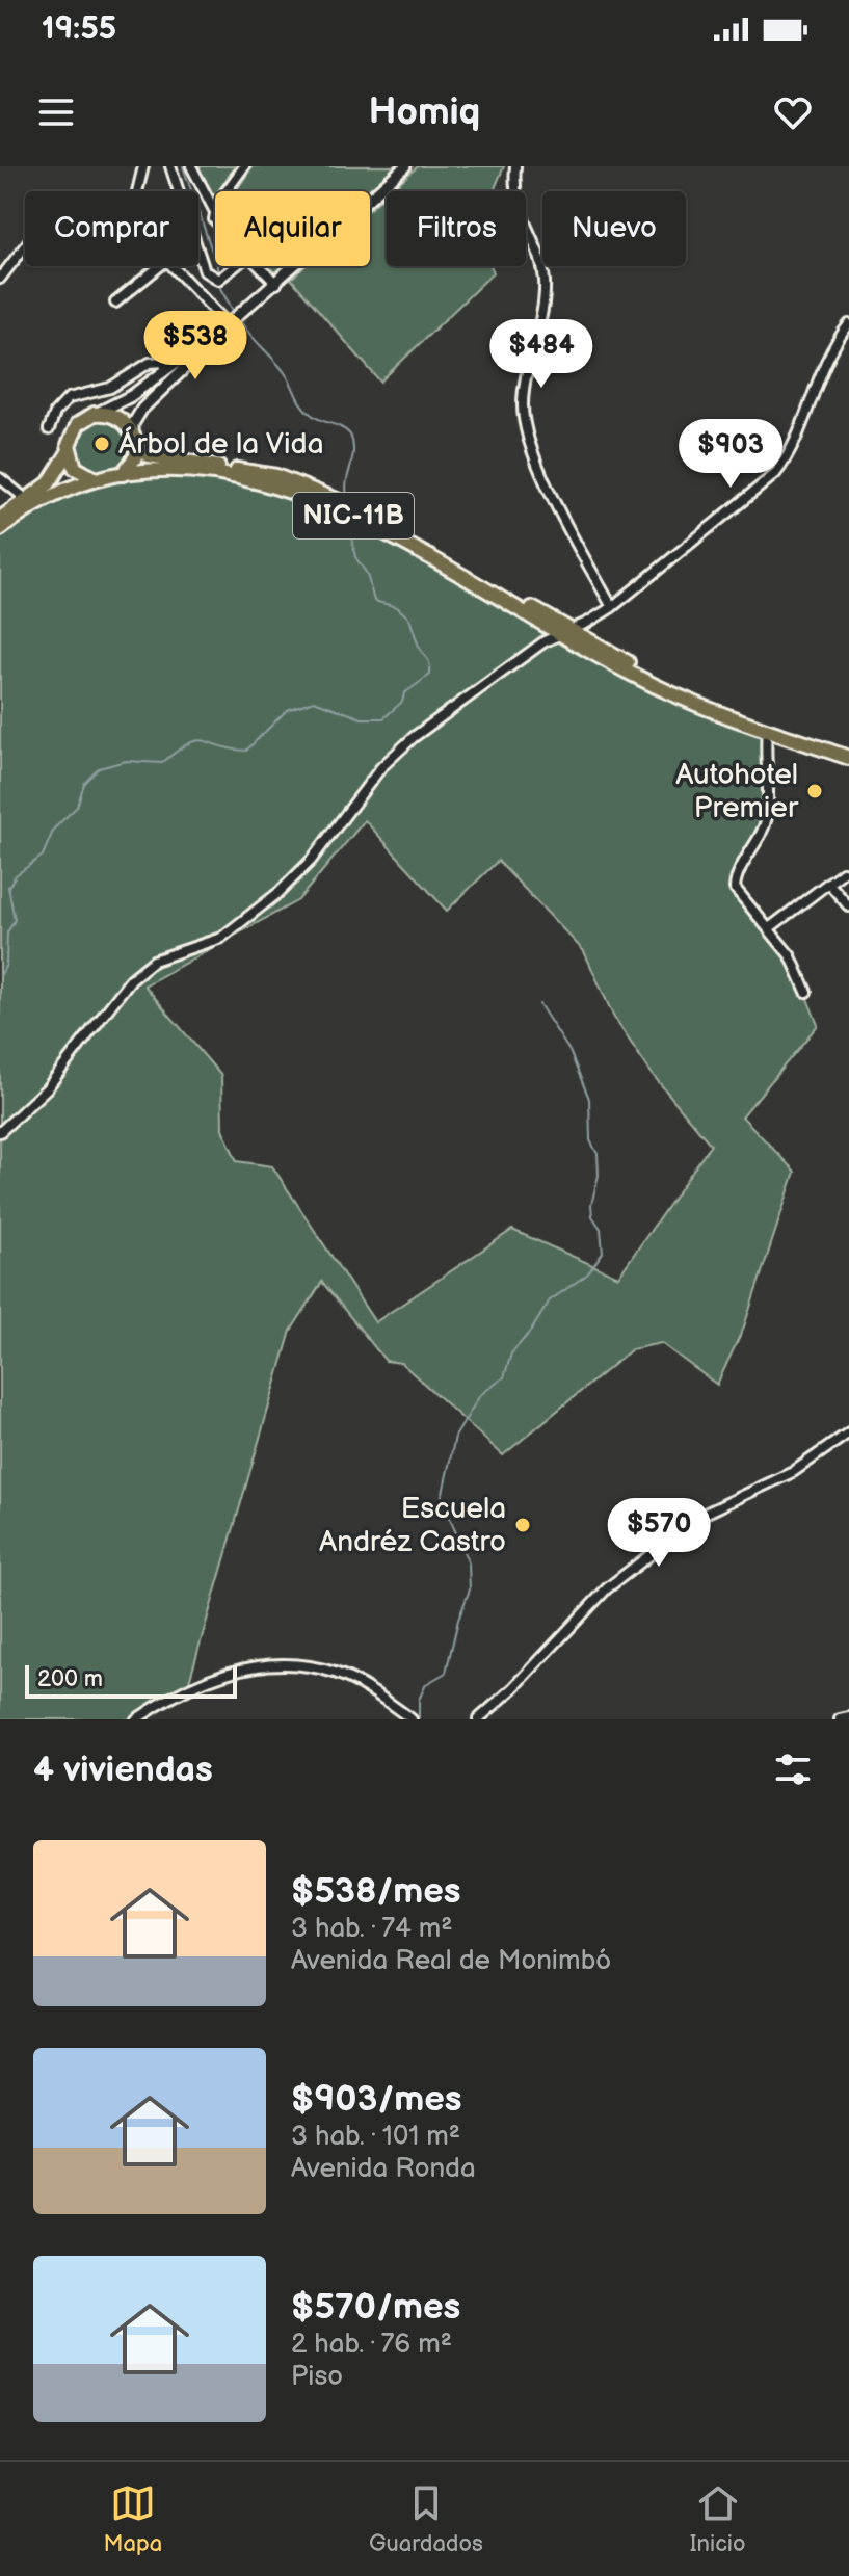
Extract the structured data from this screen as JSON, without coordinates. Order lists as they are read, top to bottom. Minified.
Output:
{"streets":{"highway":["NIC-11B"]},"places":["Árbol de la Vida","Autohotel Premier","Escuela Andréz Castro"],"scale_bar":"200 m","page":{"status":"19:55","header":"Homiq","chip":["Comprar","Alquilar","Filtros","Nuevo"],"price":["$538","$484","$903","$570"],"scale":"200 m","heading":"4 viviendas","list":[{"name":"$538/mes","note":"3 hab. · 74 m² · Avenida Real de Monimbó"},{"name":"$903/mes","note":"3 hab. · 101 m² · Avenida Ronda"},{"name":"$570/mes","note":"2 hab. · 76 m² · Piso"}],"tabs":["Mapa","Guardados","Inicio"]}}
